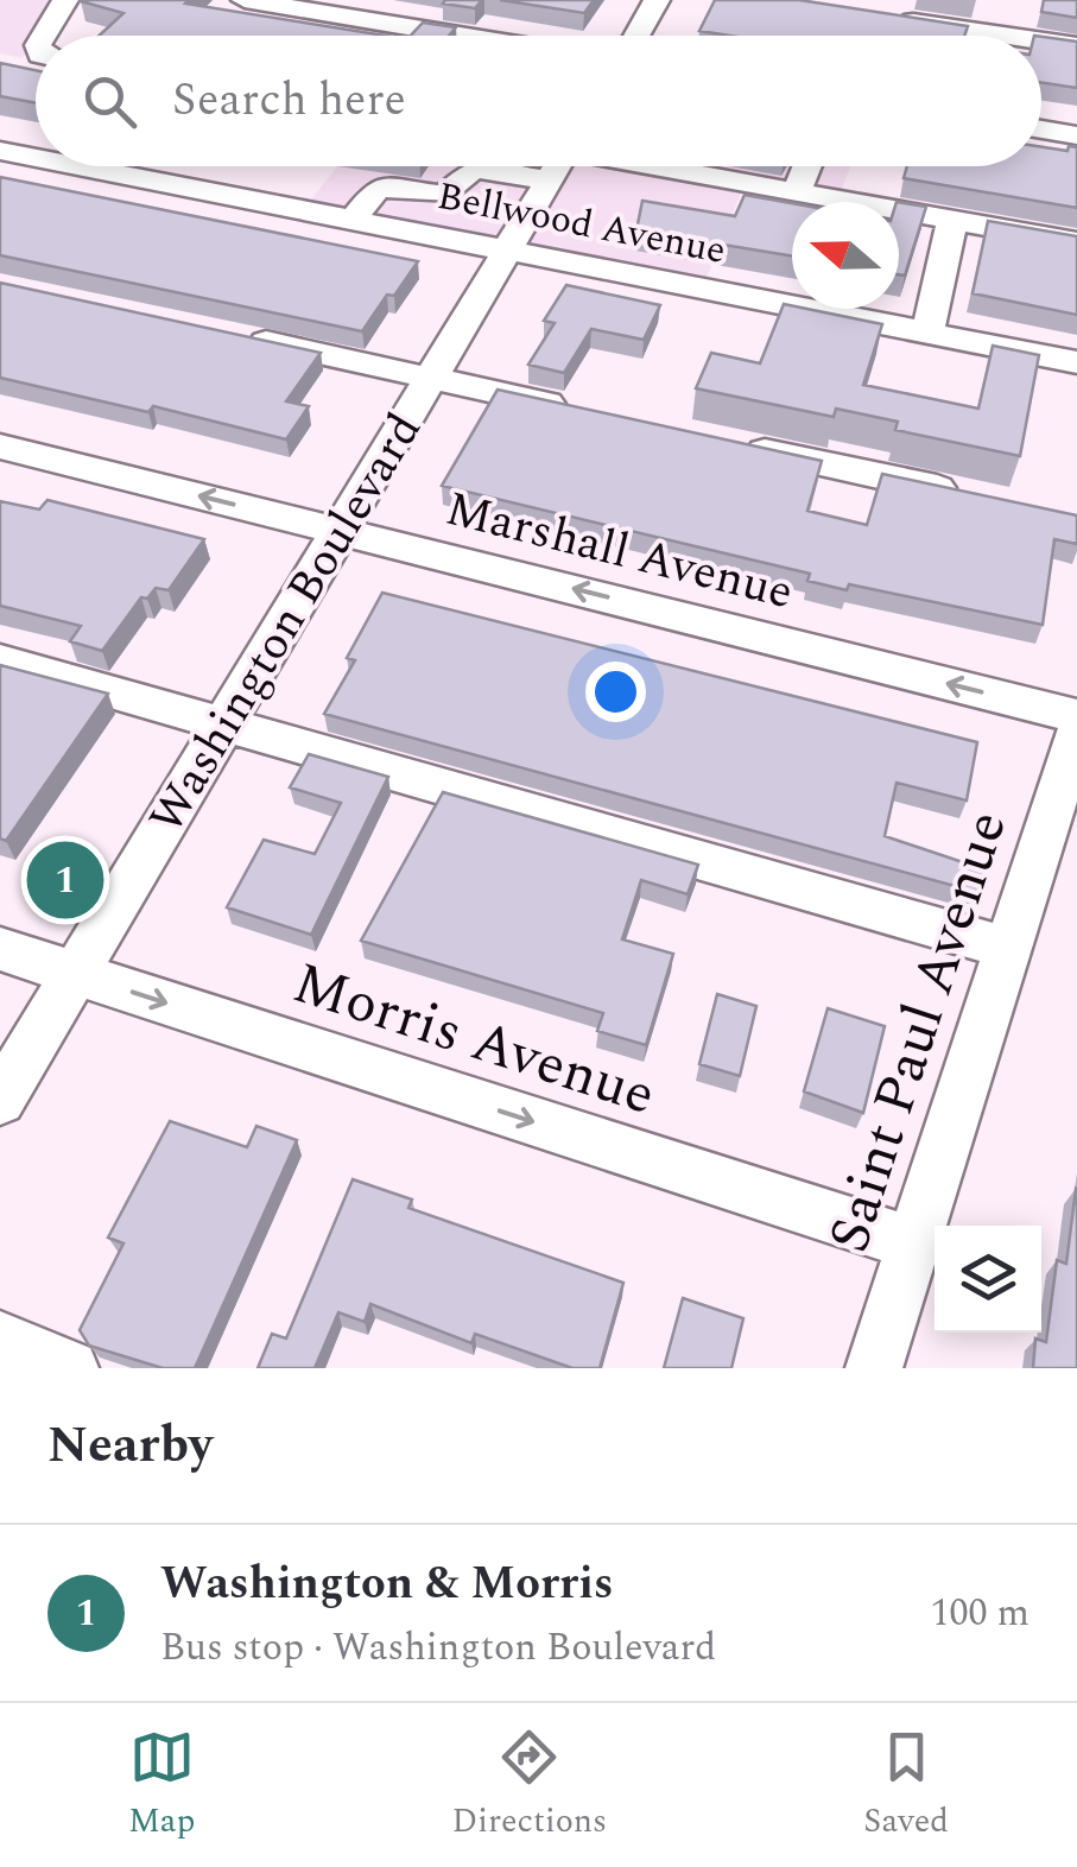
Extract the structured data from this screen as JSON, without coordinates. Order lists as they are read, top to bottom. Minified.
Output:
{"streets":{"street":["Bellwood Avenue","Marshall Avenue","Washington Boulevard","Saint Paul Avenue","Morris Avenue"]},"crossings":[["Bellwood Avenue","Washington Boulevard"],["Marshall Avenue","Washington Boulevard"],["Washington Boulevard","Morris Avenue"],["Saint Paul Avenue","Morris Avenue"]],"north":"left","page":{"search":"Search here","pins":"1","heading":"Nearby","list":[{"mark":"1","name":"Washington & Morris","note":"Bus stop · Washington Boulevard","value":"100 m"}],"nav":["Map","Directions","Saved"]}}
